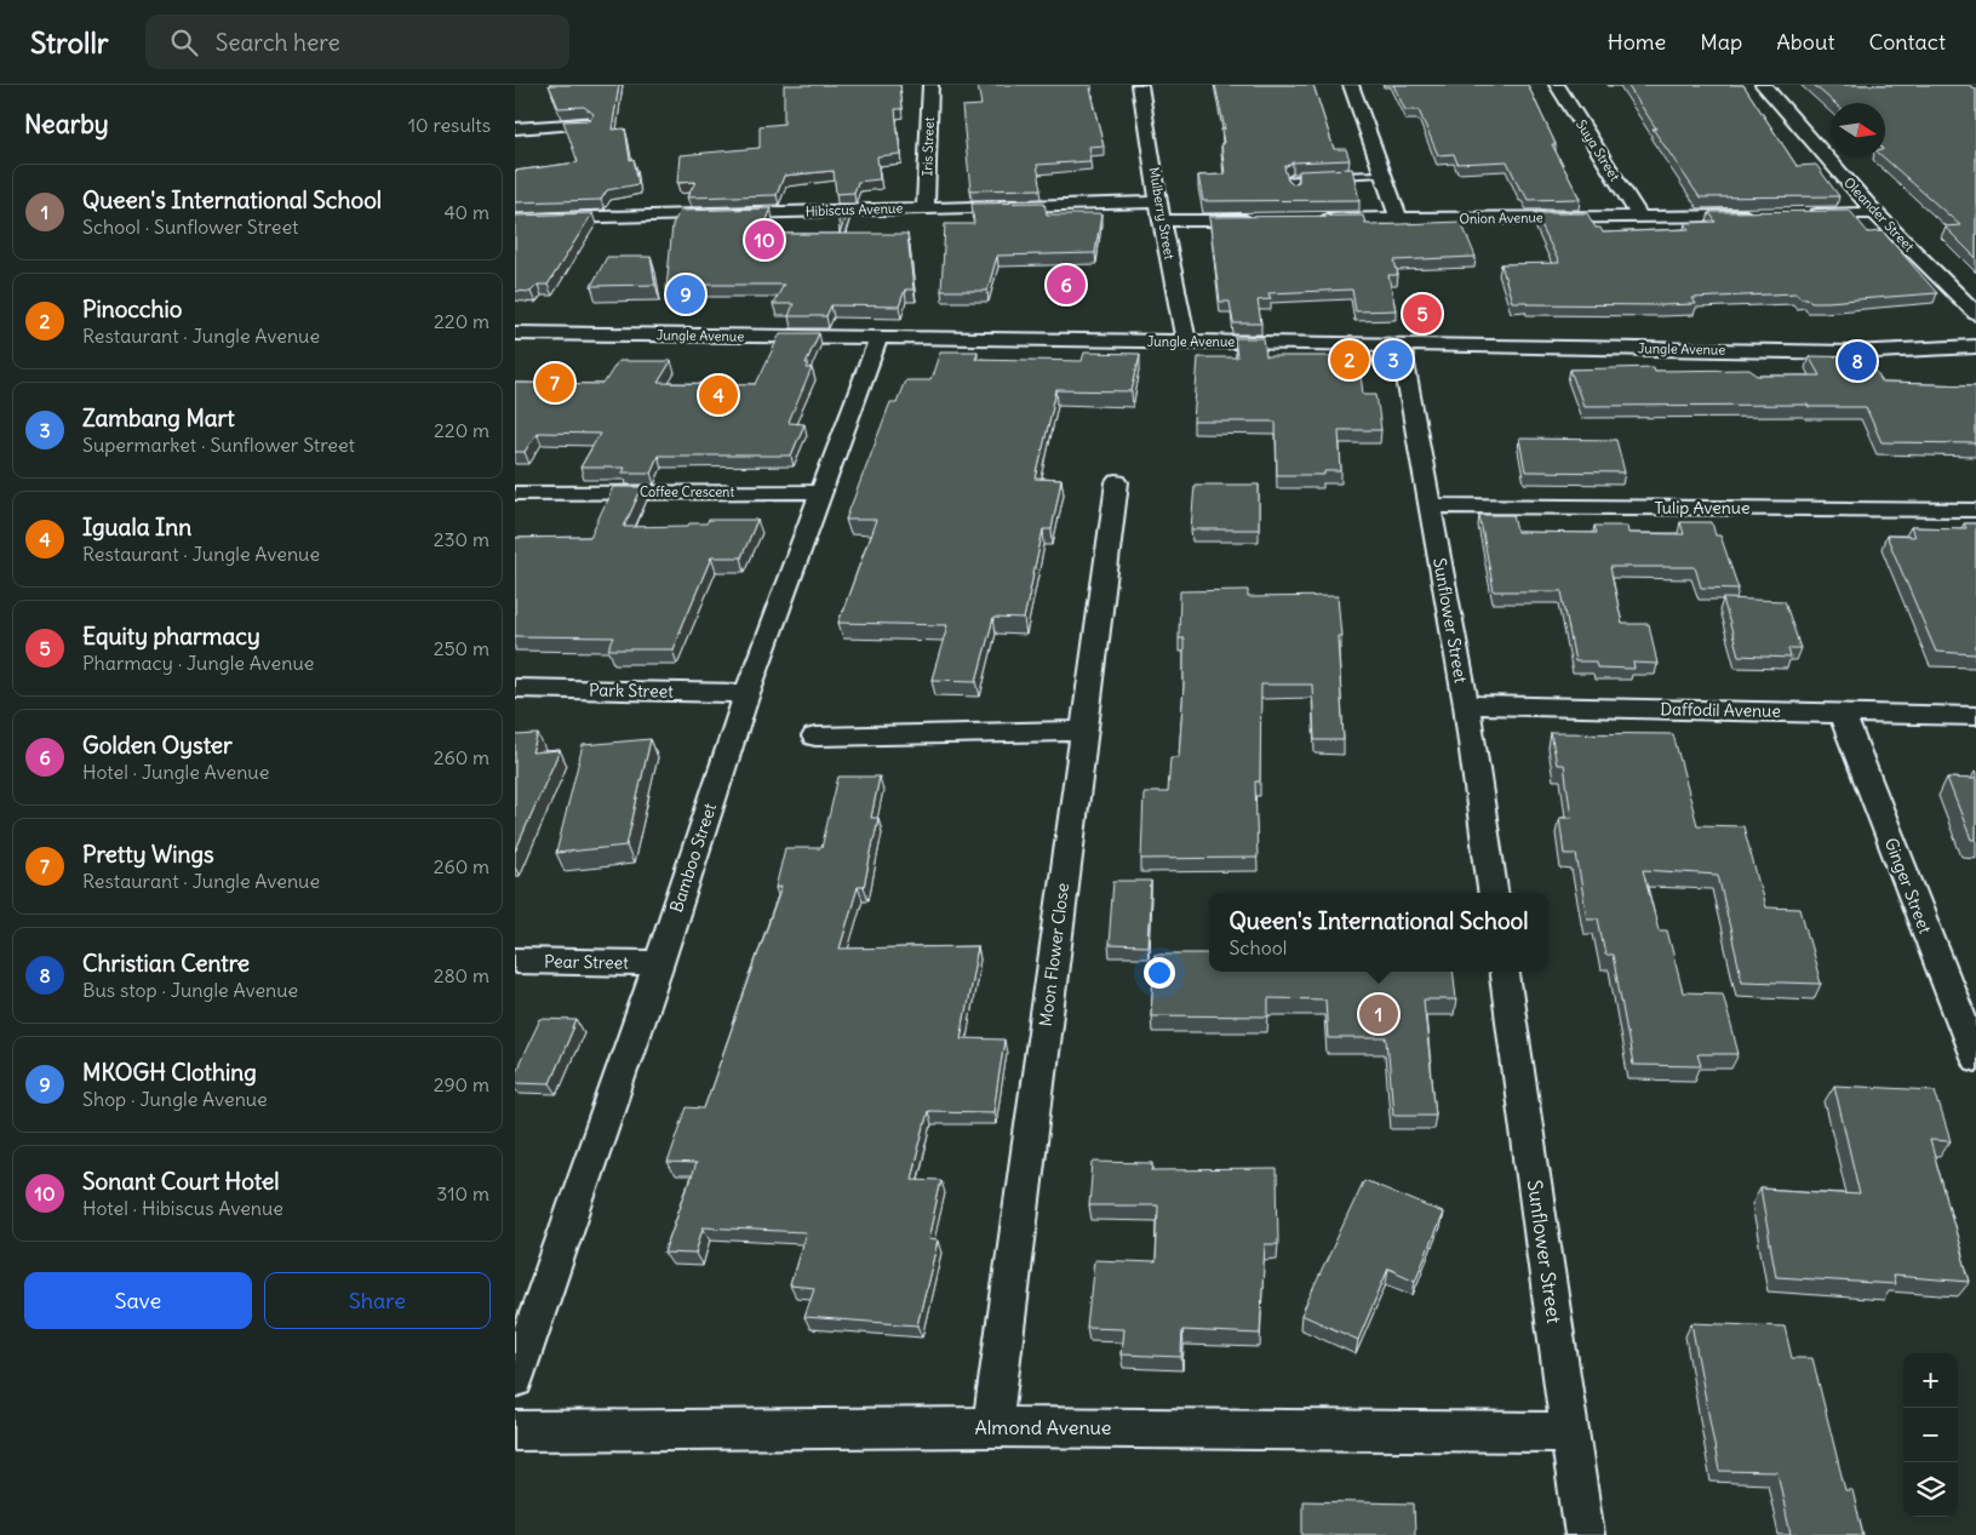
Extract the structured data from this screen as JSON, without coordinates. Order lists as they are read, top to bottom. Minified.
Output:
{"streets":{"street":["Iris Street","Suya Street","Hibiscus Avenue","Mulberry Street","Oleander Street","Onion Avenue","Jungle Avenue","Coffee Crescent","Tulip Avenue","Sunflower Street","Park Street","Daffodil Avenue","Bamboo Street","Ginger Street","Moon Flower Close","Pear Street","Almond Avenue"]},"crossings":[["Iris Street","Hibiscus Avenue"],["Suya Street","Onion Avenue"],["Hibiscus Avenue","Mulberry Street"],["Mulberry Street","Jungle Avenue"],["Jungle Avenue","Sunflower Street"],["Jungle Avenue","Bamboo Street"],["Coffee Crescent","Bamboo Street"],["Tulip Avenue","Sunflower Street"],["Sunflower Street","Daffodil Avenue"],["Sunflower Street","Almond Avenue"],["Park Street","Bamboo Street"],["Daffodil Avenue","Ginger Street"],["Bamboo Street","Pear Street"],["Moon Flower Close","Almond Avenue"]],"north":"right","page":{"header":"Strollr","search":"Search here","nav":["Home","Map","About","Contact"],"heading":["Nearby","10 results"],"list":[{"mark":"1","name":"Queen's International School","note":"School · Sunflower Street","value":"40 m"},{"mark":"2","name":"Pinocchio","note":"Restaurant · Jungle Avenue","value":"220 m"},{"mark":"3","name":"Zambang Mart","note":"Supermarket · Sunflower Street","value":"220 m"},{"mark":"4","name":"Iguala Inn","note":"Restaurant · Jungle Avenue","value":"230 m"},{"mark":"5","name":"Equity pharmacy","note":"Pharmacy · Jungle Avenue","value":"250 m"},{"mark":"6","name":"Golden Oyster","note":"Hotel · Jungle Avenue","value":"260 m"},{"mark":"7","name":"Pretty Wings","note":"Restaurant · Jungle Avenue","value":"260 m"},{"mark":"8","name":"Christian Centre","note":"Bus stop · Jungle Avenue","value":"280 m"},{"mark":"9","name":"MKOGH Clothing","note":"Shop · Jungle Avenue","value":"290 m"},{"mark":"10","name":"Sonant Court Hotel","note":"Hotel · Hibiscus Avenue","value":"310 m"}],"pins":["10","6","9","5","2","3","8","7","4","1"],"popup":["Queen's International School","School"],"buttons":["Save","Share"],"map_buttons":["+","−"]}}
